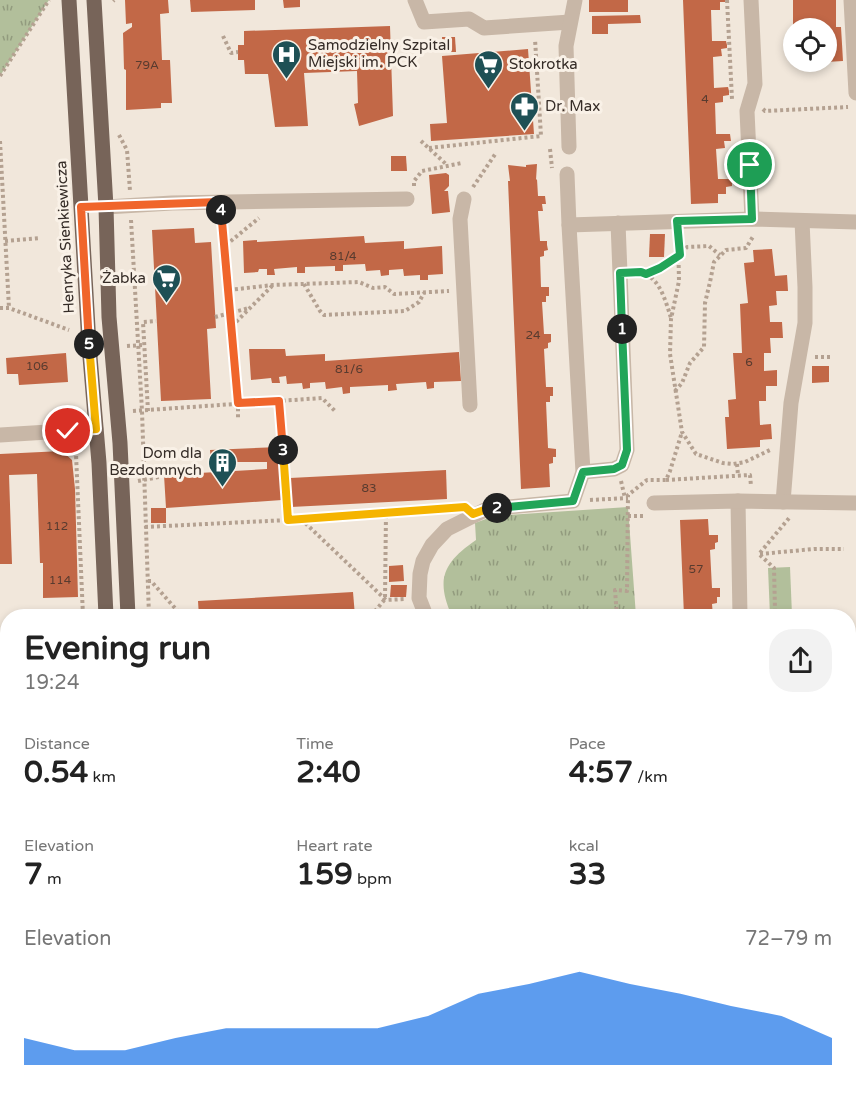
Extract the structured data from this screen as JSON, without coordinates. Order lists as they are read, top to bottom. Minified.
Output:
{"streets":{"main road":["Henryka Sienkiewicza"]},"places":{"hospital":["Samodzielny Szpital Miejski im. PCK"],"supermarket":["Stokrotka","Żabka"],"pharmacy":["Dr. Max"],"building":["Dom dla Bezdomnych"]},"house_numbers":["79A","4","81/4","24","6","106","81/6","83","112","57","114"],"page":{"pins":["4","1","5","3","2"],"heading":["Evening run","19:24"],"stats":[["Distance","0.54 km"],["Time","2:40"],["Pace","4:57 /km"],["Elevation","7 m"],["Heart rate","159 bpm"],["kcal","33"]],"chart":["Elevation","72–79 m"]}}
